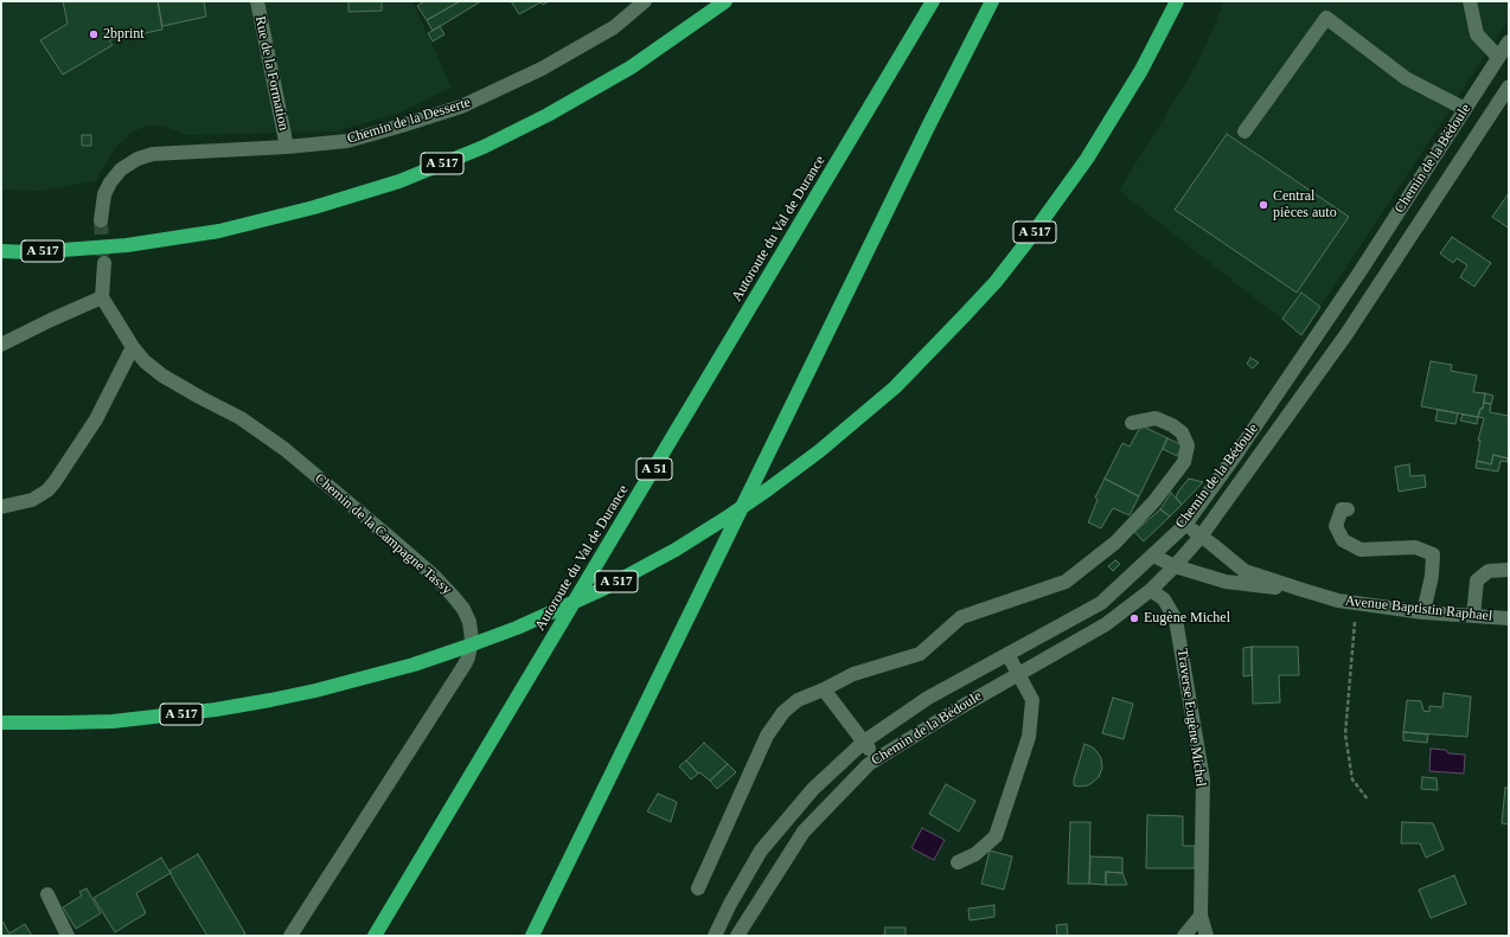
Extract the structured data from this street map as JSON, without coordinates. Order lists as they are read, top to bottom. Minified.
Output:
{"streets":{"highway":["A 517","Autoroute du Val de Durance","A 51"],"street":["Rue de la Formation","Chemin de la Desserte","Chemin de la Bédoule","Chemin de la Campagne Tassy","Avenue Baptistin Raphael","Traverse Eugène Michel"]},"crossings":[["Rue de la Formation","Chemin de la Desserte"],["Chemin de la Bédoule","Avenue Baptistin Raphael"],["Chemin de la Bédoule","Traverse Eugène Michel"]],"places":["2bprint","Central pièces auto","Eugène Michel"]}
